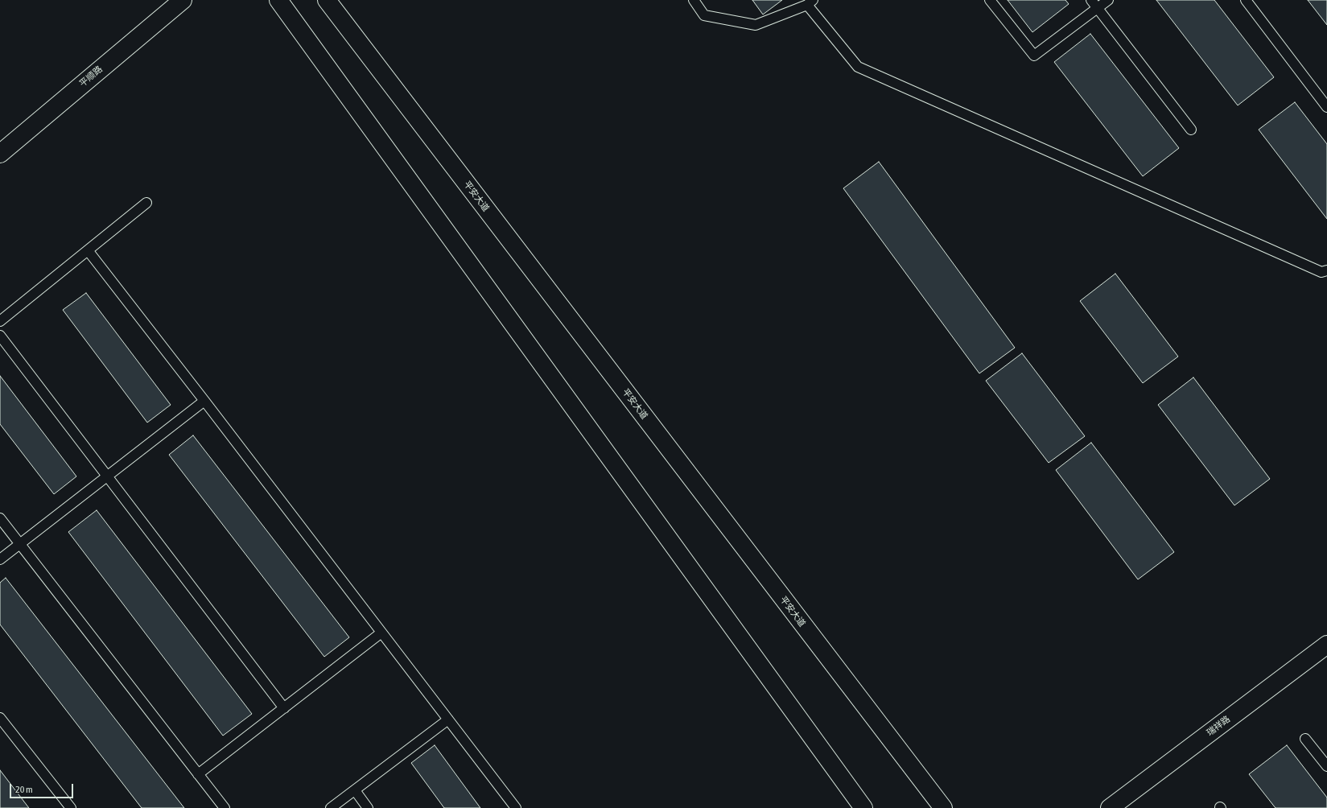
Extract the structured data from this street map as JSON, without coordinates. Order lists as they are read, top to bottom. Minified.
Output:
{"streets":{"main road":["平顺路","平安大道","瑞祥路"]},"scale_bar":"20 m"}
